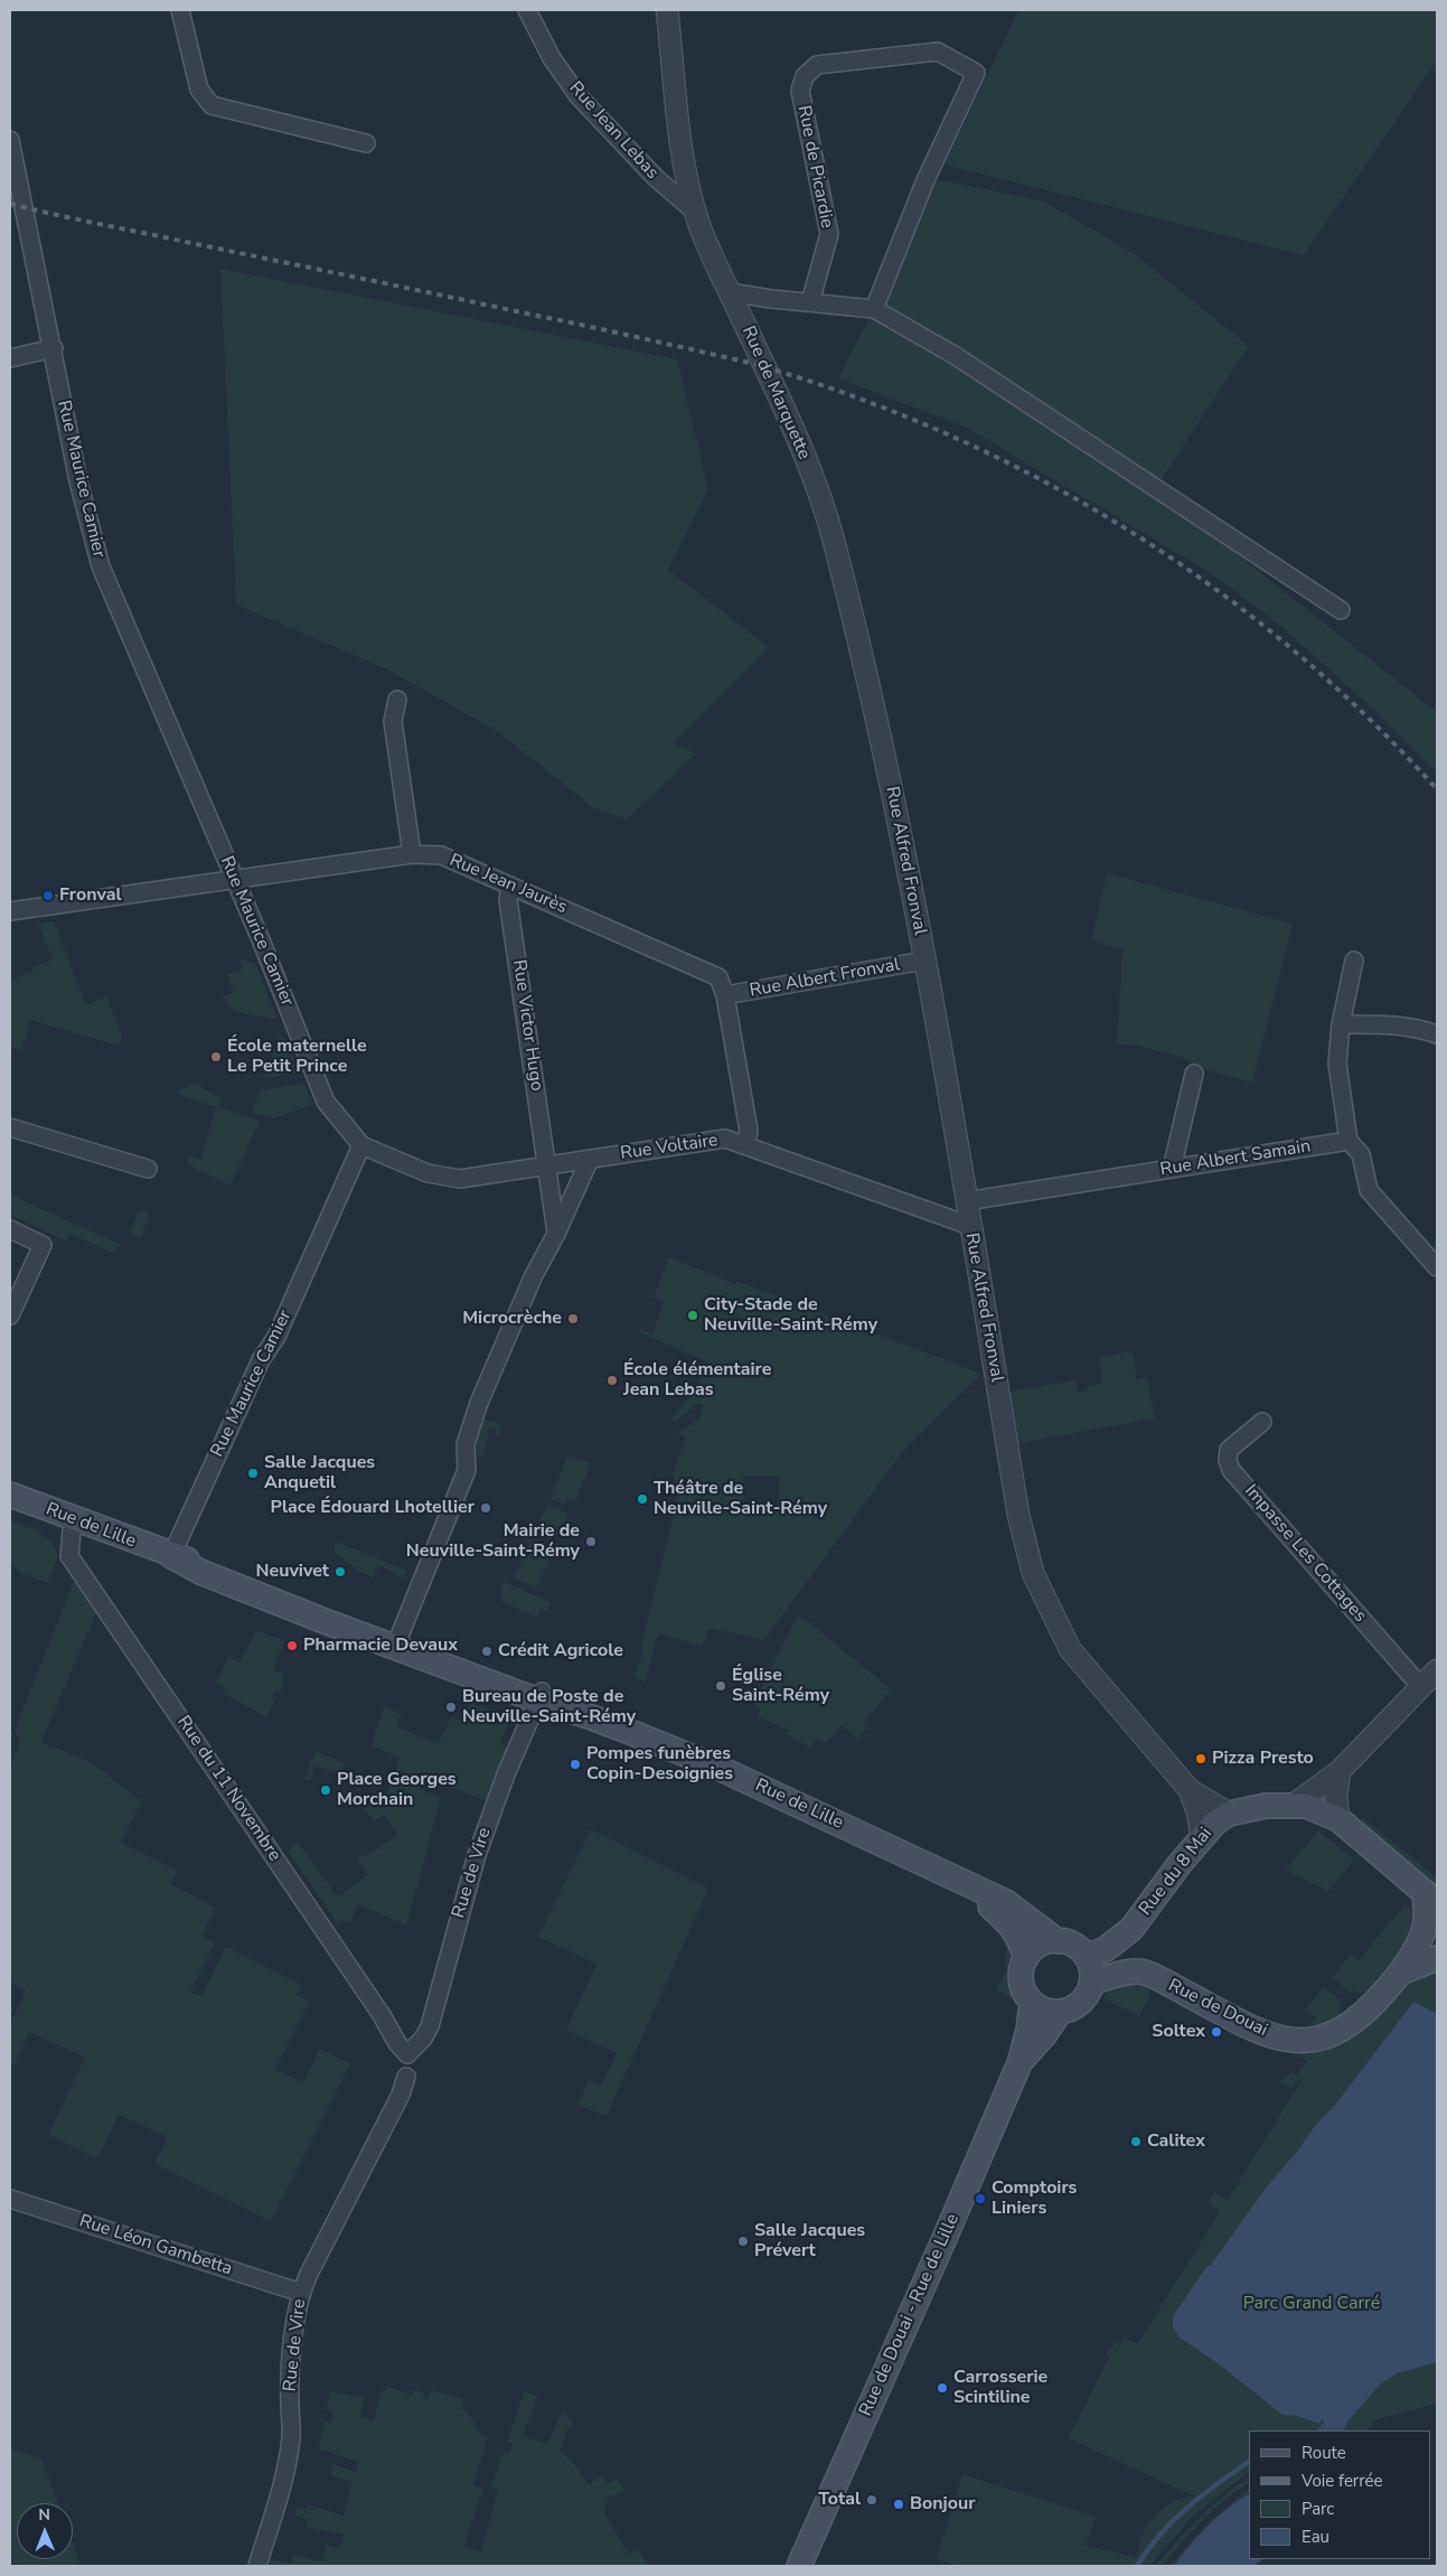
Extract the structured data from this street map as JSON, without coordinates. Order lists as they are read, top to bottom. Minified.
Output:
{"streets":{"main road":["Rue de Lille","Rue du 8 Mai","Rue de Douai","Rue de Douai - Rue de Lille"],"street":["Rue Jean Lebas","Rue de Picardie","Rue de Marquette","Rue Maurice Camier","Rue Alfred Fronval","Rue Jean Jaurès","Rue Albert Fronval","Rue Victor Hugo","Rue Voltaire","Rue Albert Samain","Impasse Les Cottages","Rue du 11 Novembre","Rue de Vire","Rue Léon Gambetta"]},"crossings":[["Rue Jean Lebas","Rue de Marquette"],["Rue de Marquette","Rue Alfred Fronval"],["Rue Maurice Camier","Rue Jean Jaurès"],["Rue Maurice Camier","Rue Voltaire"],["Rue Maurice Camier","Rue de Lille"],["Rue Alfred Fronval","Rue Albert Fronval"],["Rue Alfred Fronval","Rue Voltaire"],["Rue Alfred Fronval","Rue Albert Samain"],["Rue Alfred Fronval","Rue du 8 Mai"],["Rue Jean Jaurès","Rue Albert Fronval"],["Rue Jean Jaurès","Rue Victor Hugo"],["Rue Victor Hugo","Rue Voltaire"],["Rue de Lille","Rue du 11 Novembre"],["Rue de Lille","Rue du 8 Mai"],["Rue de Lille","Rue de Vire"],["Rue de Lille","Rue de Douai - Rue de Lille"],["Rue du 11 Novembre","Rue de Vire"],["Rue du 8 Mai","Rue de Douai"],["Rue du 8 Mai","Rue de Douai - Rue de Lille"],["Rue de Vire","Rue Léon Gambetta"]],"parks":["Parc Grand Carré"],"places":["Fronval","École maternelle Le Petit Prince","City-Stade de Neuville-Saint-Rémy","Microcrèche","École élémentaire Jean Lebas","Salle Jacques Anquetil","Théâtre de Neuville-Saint-Rémy","Place Édouard Lhotellier","Mairie de Neuville-Saint-Rémy","Neuvivet","Pharmacie Devaux","Crédit Agricole","Église Saint-Rémy","Bureau de Poste de Neuville-Saint-Rémy","Pizza Presto","Pompes funèbres Copin-Desoignies","Place Georges Morchain","Soltex","Calitex","Comptoirs Liniers","Salle Jacques Prévert","Carrosserie Scintiline","Total","Bonjour"],"legend":["Route","Voie ferrée","Parc","Eau"],"north":"top"}
